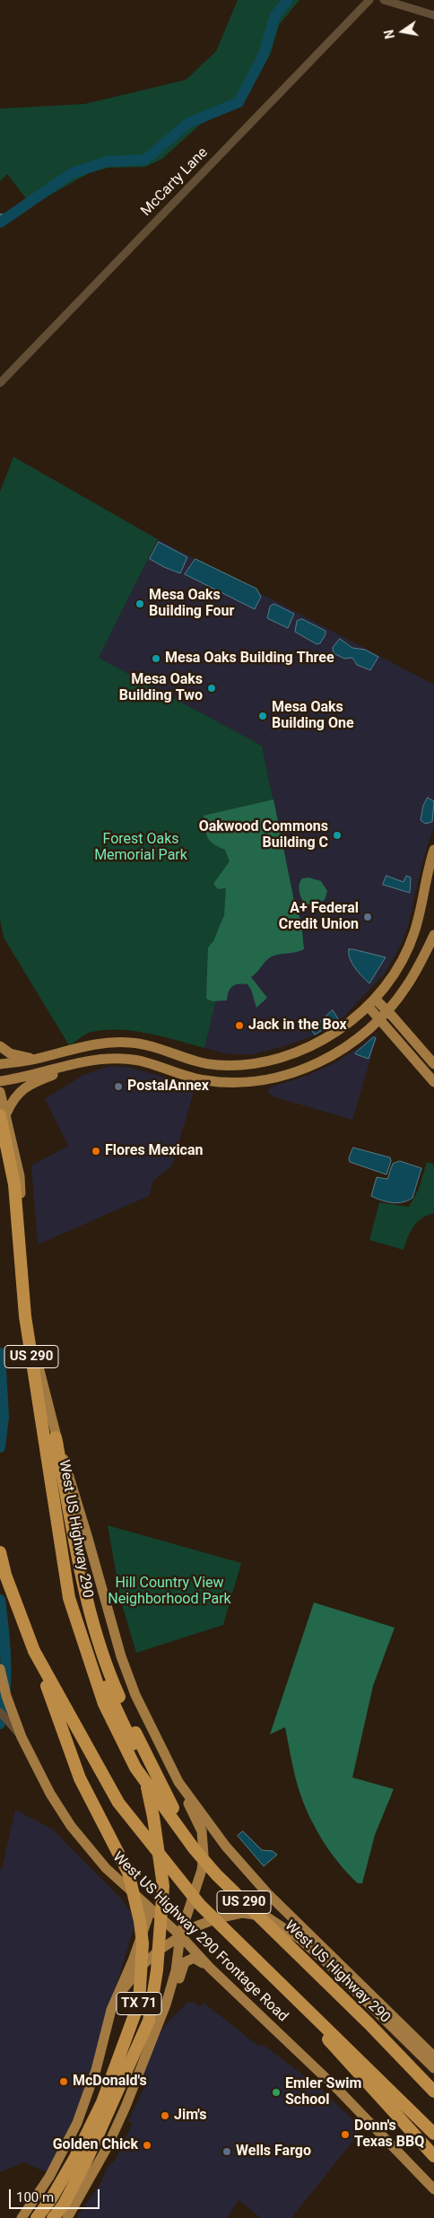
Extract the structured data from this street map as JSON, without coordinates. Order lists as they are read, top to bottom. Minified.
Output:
{"streets":{"highway":["US 290","West US Highway 290","TX 71"],"main road":["West US Highway 290 Frontage Road"],"street":["McCarty Lane"]},"crossings":[["US 290","TX 71"],["West US Highway 290","TX 71"]],"parks":["Forest Oaks Memorial Park","Hill Country View Neighborhood Park"],"places":["Mesa Oaks Building Four","Mesa Oaks Building Three","Mesa Oaks Building Two","Mesa Oaks Building One","Oakwood Commons Building C","A+ Federal Credit Union","Jack in the Box","PostalAnnex","Flores Mexican","McDonald's","Emler Swim School","Jim's","Donn's Texas BBQ","Golden Chick","Wells Fargo"],"scale_bar":"100 m","north":"left"}
